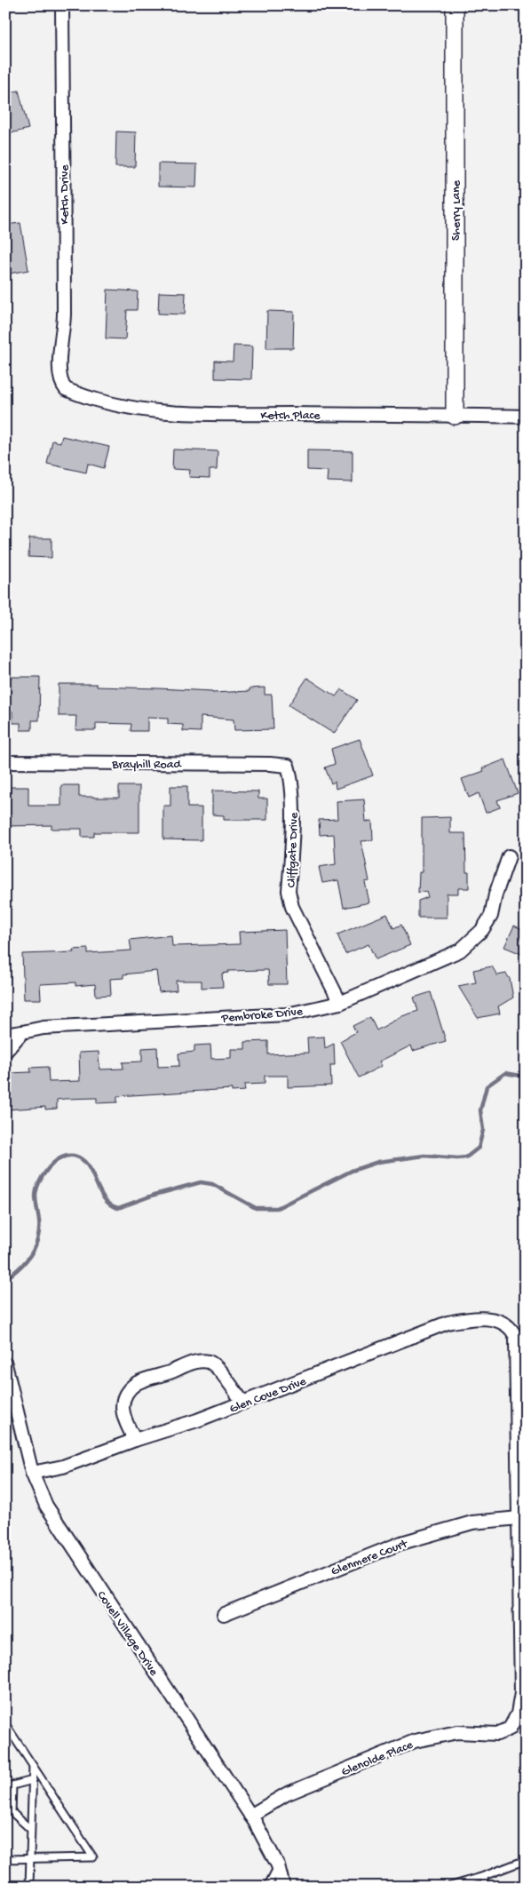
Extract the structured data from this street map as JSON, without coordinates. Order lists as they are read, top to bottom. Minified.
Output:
{"streets":{"street":["Ketch Drive","Sherry Lane","Ketch Place","Brayhill Road","Cliffgate Drive","Pembroke Drive","Glen Cove Drive","Glenmere Court","Covell Village Drive","Glenolde Place"]},"crossings":[["Ketch Drive","Ketch Place"],["Sherry Lane","Ketch Place"],["Brayhill Road","Cliffgate Drive"],["Cliffgate Drive","Pembroke Drive"],["Glen Cove Drive","Glenmere Court"],["Glen Cove Drive","Covell Village Drive"],["Glen Cove Drive","Glenolde Place"],["Glenmere Court","Glenolde Place"],["Covell Village Drive","Glenolde Place"]]}
